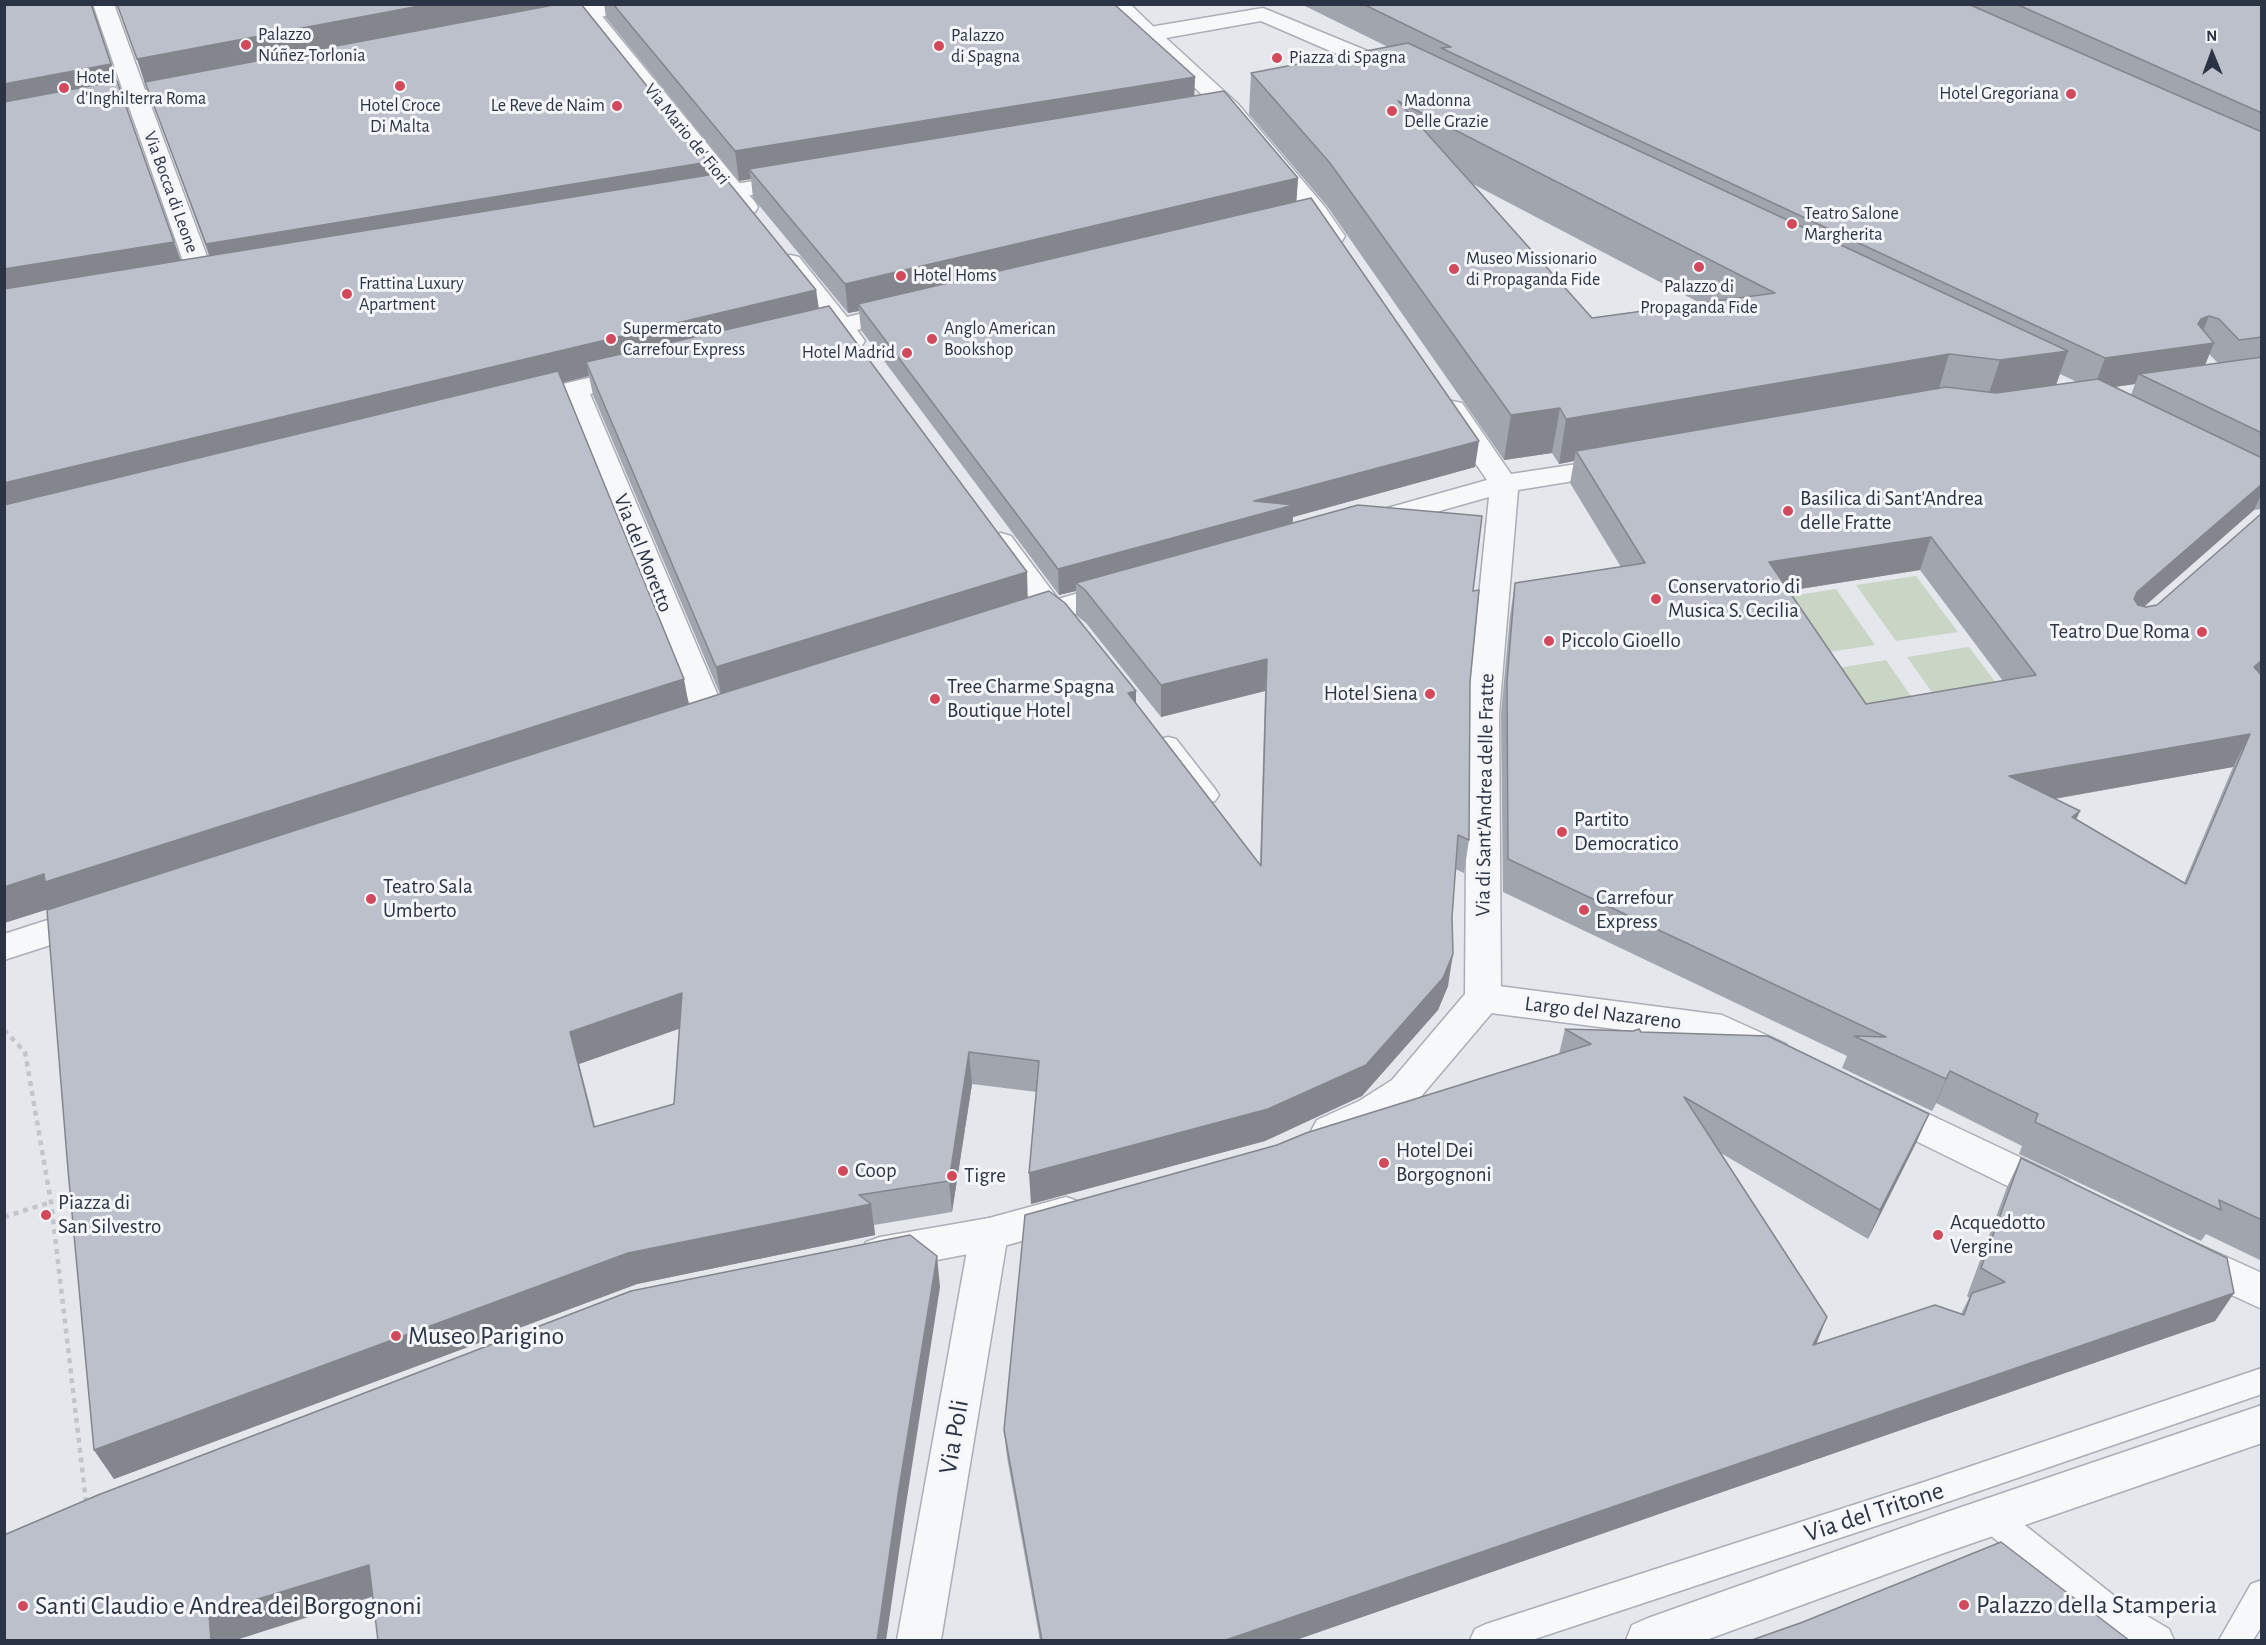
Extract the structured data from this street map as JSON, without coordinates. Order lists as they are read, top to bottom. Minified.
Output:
{"streets":{"street":["Via Mario de' Fiori","Via Bocca di Leone","Via del Moretto","Via di Sant'Andrea delle Fratte","Largo del Nazareno","Via Poli","Via del Tritone"]},"crossings":[["Via di Sant'Andrea delle Fratte","Largo del Nazareno"]],"places":["Palazzo Núñez-Torlonia","Palazzo di Spagna","Piazza di Spagna","Hotel Croce Di Malta","Hotel d'Inghilterra Roma","Hotel Gregoriana","Le Reve de Naim","Madonna Delle Grazie","Teatro Salone Margherita","Palazzo di Propaganda Fide","Museo Missionario di Propaganda Fide","Hotel Homs","Frattina Luxury Apartment","Supermercato Carrefour Express","Anglo American Bookshop","Hotel Madrid","Basilica di Sant'Andrea delle Fratte","Conservatorio di Musica S. Cecilia","Teatro Due Roma","Piccolo Gioello","Hotel Siena","Tree Charme Spagna Boutique Hotel","Partito Democratico","Teatro Sala Umberto","Carrefour Express","Hotel Dei Borgognoni","Coop","Tigre","Piazza di San Silvestro","Acquedotto Vergine","Museo Parigino","Palazzo della Stamperia","Santi Claudio e Andrea dei Borgognoni"],"north":"top"}
